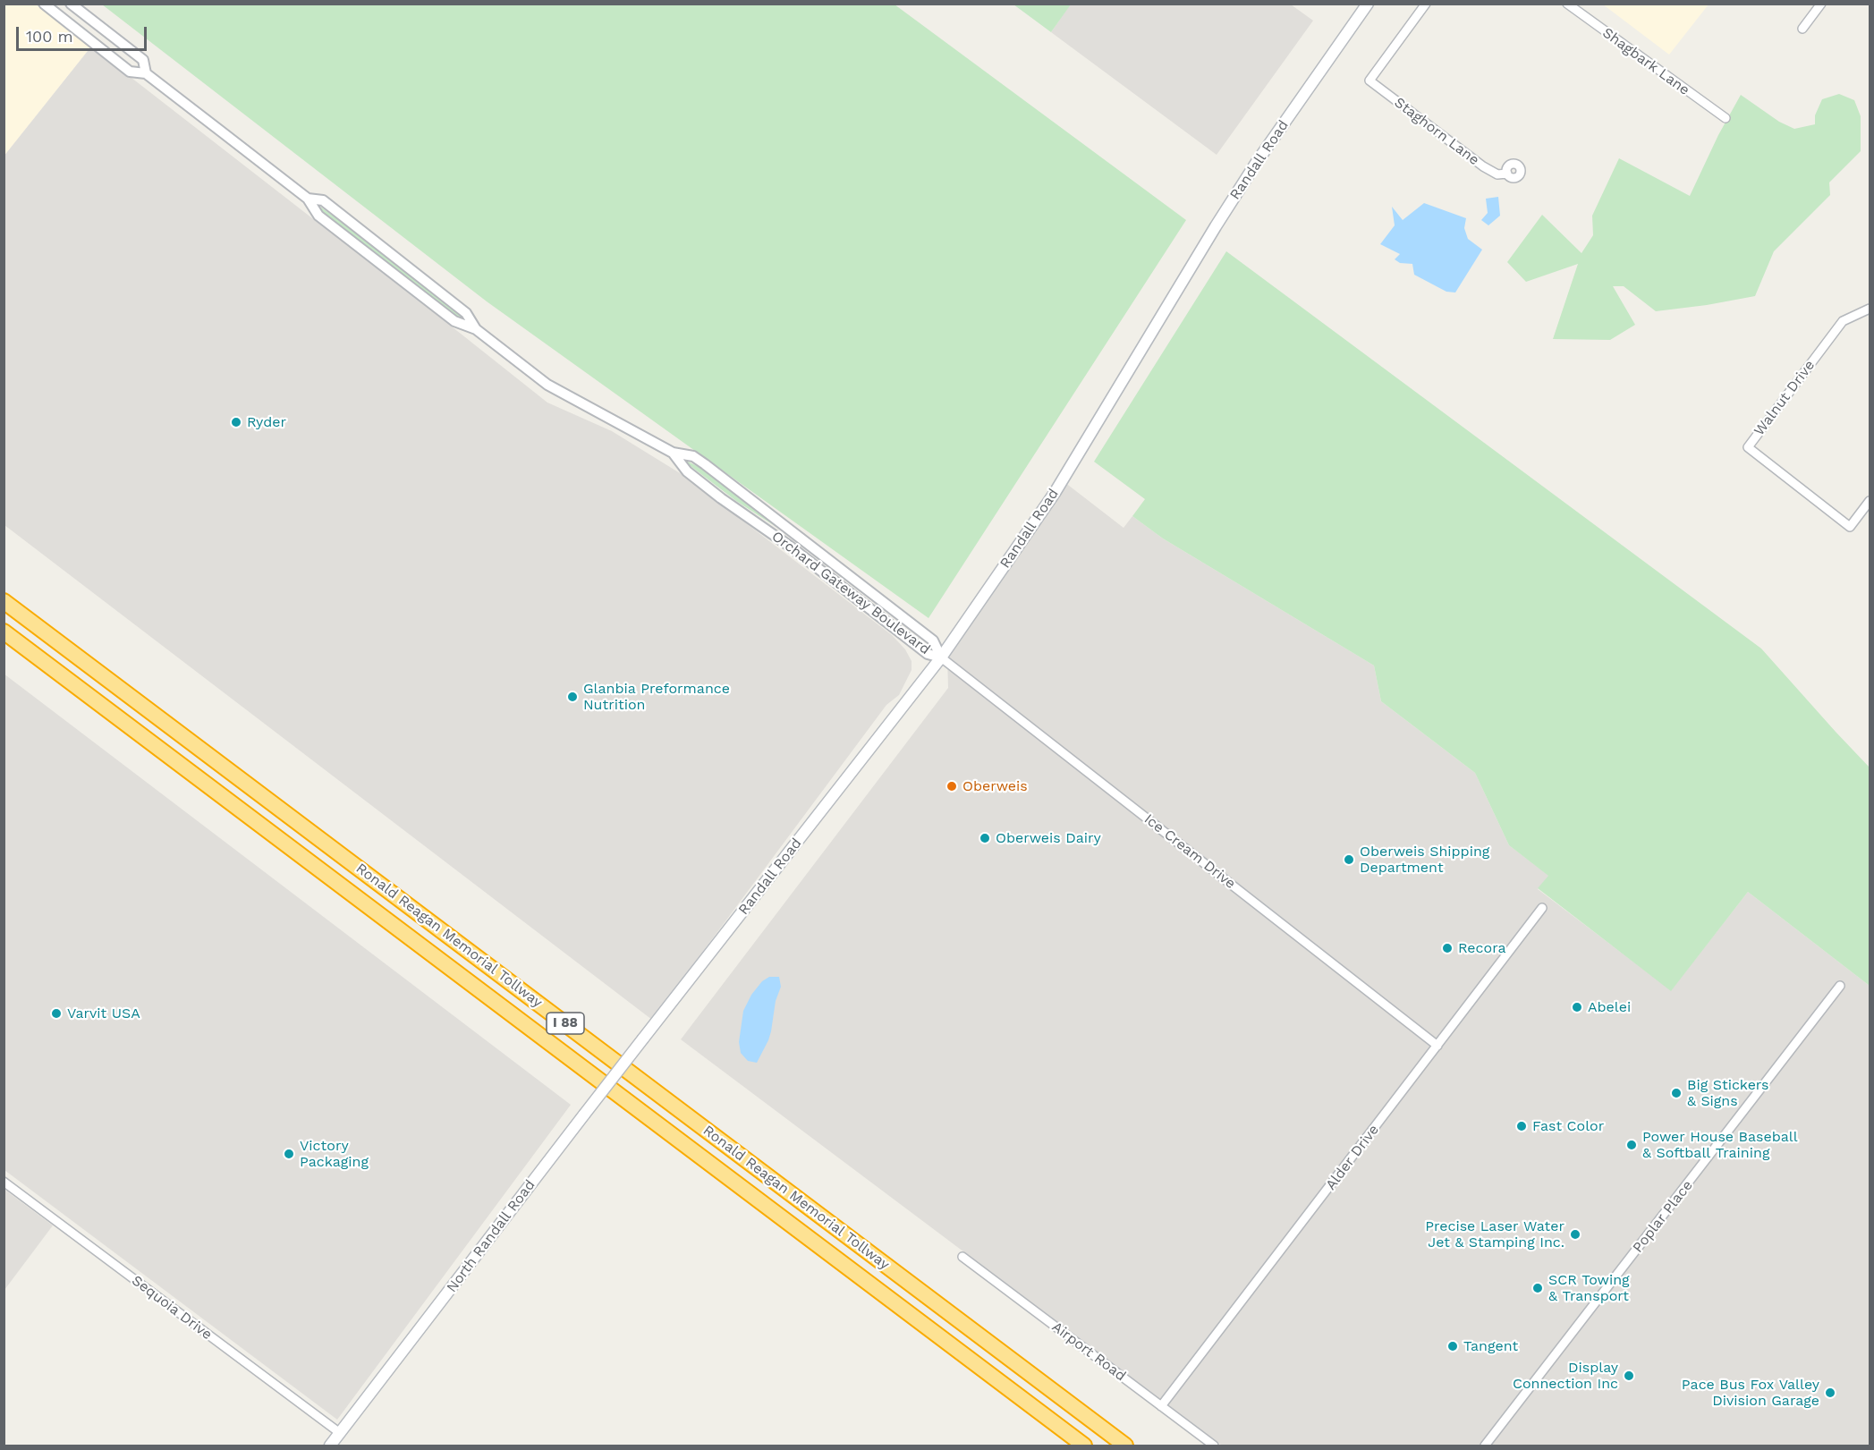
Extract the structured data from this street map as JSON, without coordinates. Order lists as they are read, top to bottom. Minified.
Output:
{"streets":{"highway":["Ronald Reagan Memorial Tollway","I 88"],"main road":["Randall Road","North Randall Road"],"street":["Shagbark Lane","Staghorn Lane","Walnut Drive","Orchard Gateway Boulevard","Ice Cream Drive","Alder Drive","Poplar Place","Sequoia Drive","Airport Road"]},"crossings":[["Randall Road","Orchard Gateway Boulevard"],["Randall Road","Ice Cream Drive"],["Randall Road","North Randall Road"],["Orchard Gateway Boulevard","Ice Cream Drive"],["Ice Cream Drive","Alder Drive"],["Alder Drive","Airport Road"],["North Randall Road","Sequoia Drive"]],"places":["Ryder","Glanbia Preformance Nutrition","Oberweis","Oberweis Dairy","Oberweis Shipping Department","Recora","Abelei","Varvit USA","Big Stickers & Signs","Fast Color","Power House Baseball & Softball Training","Victory Packaging","Precise Laser Water Jet & Stamping Inc.","SCR Towing & Transport","Tangent","Display Connection Inc","Pace Bus Fox Valley Division Garage"],"scale_bar":"100 m"}
